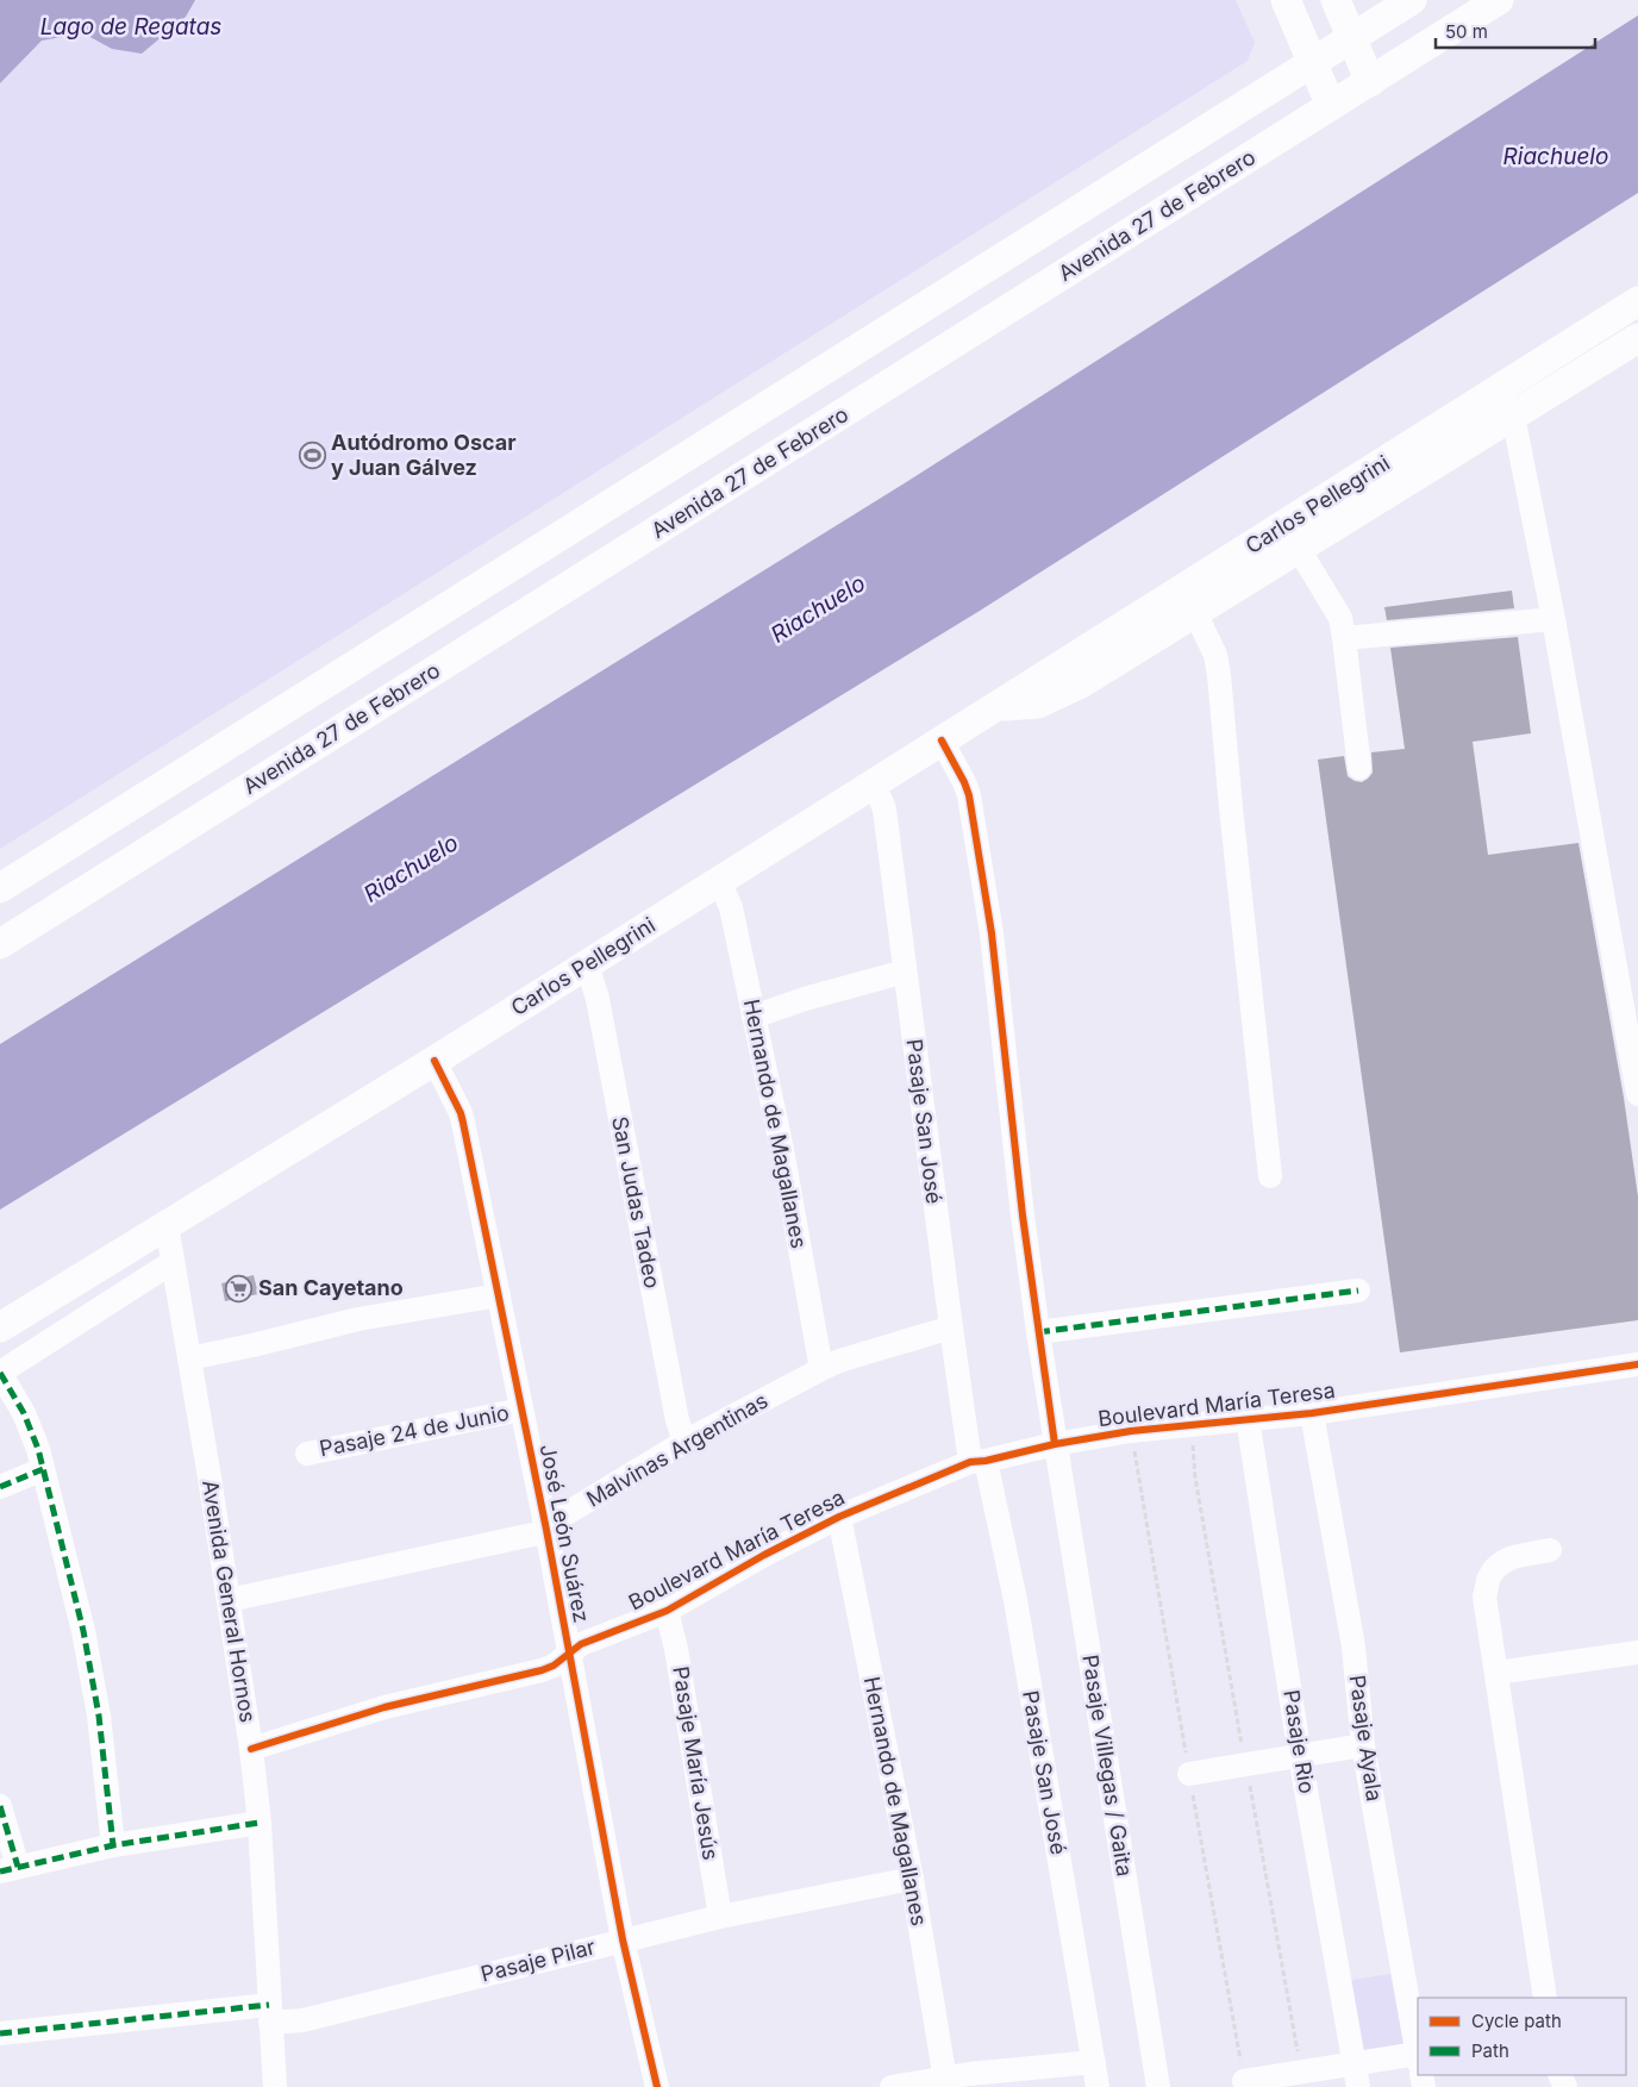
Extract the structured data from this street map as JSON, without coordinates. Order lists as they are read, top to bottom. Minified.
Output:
{"streets":{"main road":["Avenida 27 de Febrero","Carlos Pellegrini"],"street":["Pasaje San José","Hernando de Magallanes","San Judas Tadeo","Boulevard María Teresa","Pasaje 24 de Junio","Malvinas Argentinas","José León Suárez","Avenida General Hornos","Pasaje Ayala","Pasaje Rio","Pasaje María Jesús","Pasaje Villegas / Gaita","Pasaje Pilar"]},"crossings":[["Carlos Pellegrini","Pasaje San José"],["Carlos Pellegrini","Hernando de Magallanes"],["Carlos Pellegrini","San Judas Tadeo"],["Carlos Pellegrini","José León Suárez"],["Carlos Pellegrini","Avenida General Hornos"],["Carlos Pellegrini","Pasaje Villegas / Gaita"],["Pasaje San José","Boulevard María Teresa"],["Pasaje San José","Malvinas Argentinas"],["Hernando de Magallanes","Boulevard María Teresa"],["Hernando de Magallanes","Malvinas Argentinas"],["Hernando de Magallanes","Pasaje Pilar"],["San Judas Tadeo","Malvinas Argentinas"],["Boulevard María Teresa","José León Suárez"],["Boulevard María Teresa","Avenida General Hornos"],["Boulevard María Teresa","Pasaje Ayala"],["Boulevard María Teresa","Pasaje Rio"],["Boulevard María Teresa","Pasaje María Jesús"],["Boulevard María Teresa","Pasaje Villegas / Gaita"],["Pasaje 24 de Junio","José León Suárez"],["Malvinas Argentinas","José León Suárez"],["Malvinas Argentinas","Avenida General Hornos"],["José León Suárez","Pasaje Pilar"],["Avenida General Hornos","Pasaje Pilar"],["Pasaje María Jesús","Pasaje Pilar"]],"water":["Lago de Regatas","Riachuelo"],"places":{"sports":["Autódromo Oscar y Juan Gálvez"],"supermarket":["San Cayetano"]},"legend":["Cycle path","Path"],"scale_bar":"50 m"}
